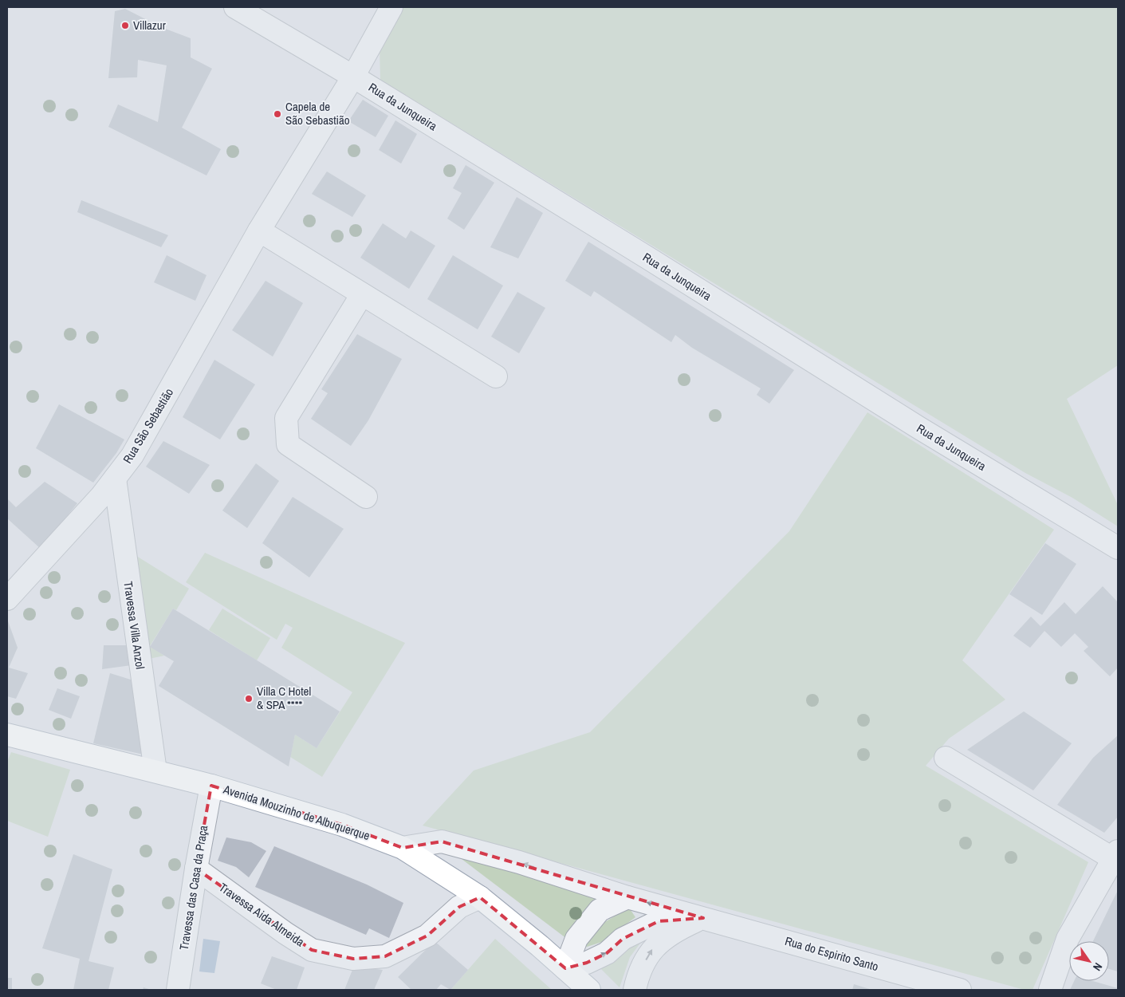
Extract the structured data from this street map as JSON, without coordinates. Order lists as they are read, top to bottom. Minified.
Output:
{"streets":{"main road":["Avenida Mouzinho de Albuquerque"],"street":["Rua da Junqueira","Rua São Sebastião","Travessa Villa Anzol","Travessa das Casa da Praça","Travessa Aida Almeida","Rua do Espirito Santo"]},"crossings":[["Rua da Junqueira","Rua São Sebastião"],["Rua São Sebastião","Travessa Villa Anzol"],["Travessa Villa Anzol","Avenida Mouzinho de Albuquerque"],["Avenida Mouzinho de Albuquerque","Travessa das Casa da Praça"],["Avenida Mouzinho de Albuquerque","Travessa Aida Almeida"],["Avenida Mouzinho de Albuquerque","Rua do Espirito Santo"],["Travessa das Casa da Praça","Travessa Aida Almeida"]],"one_way":["Rua do Espirito Santo"],"places":["Villazur","Capela de São Sebastião","Villa C Hotel & SPA ****"],"north":"bottom right"}
